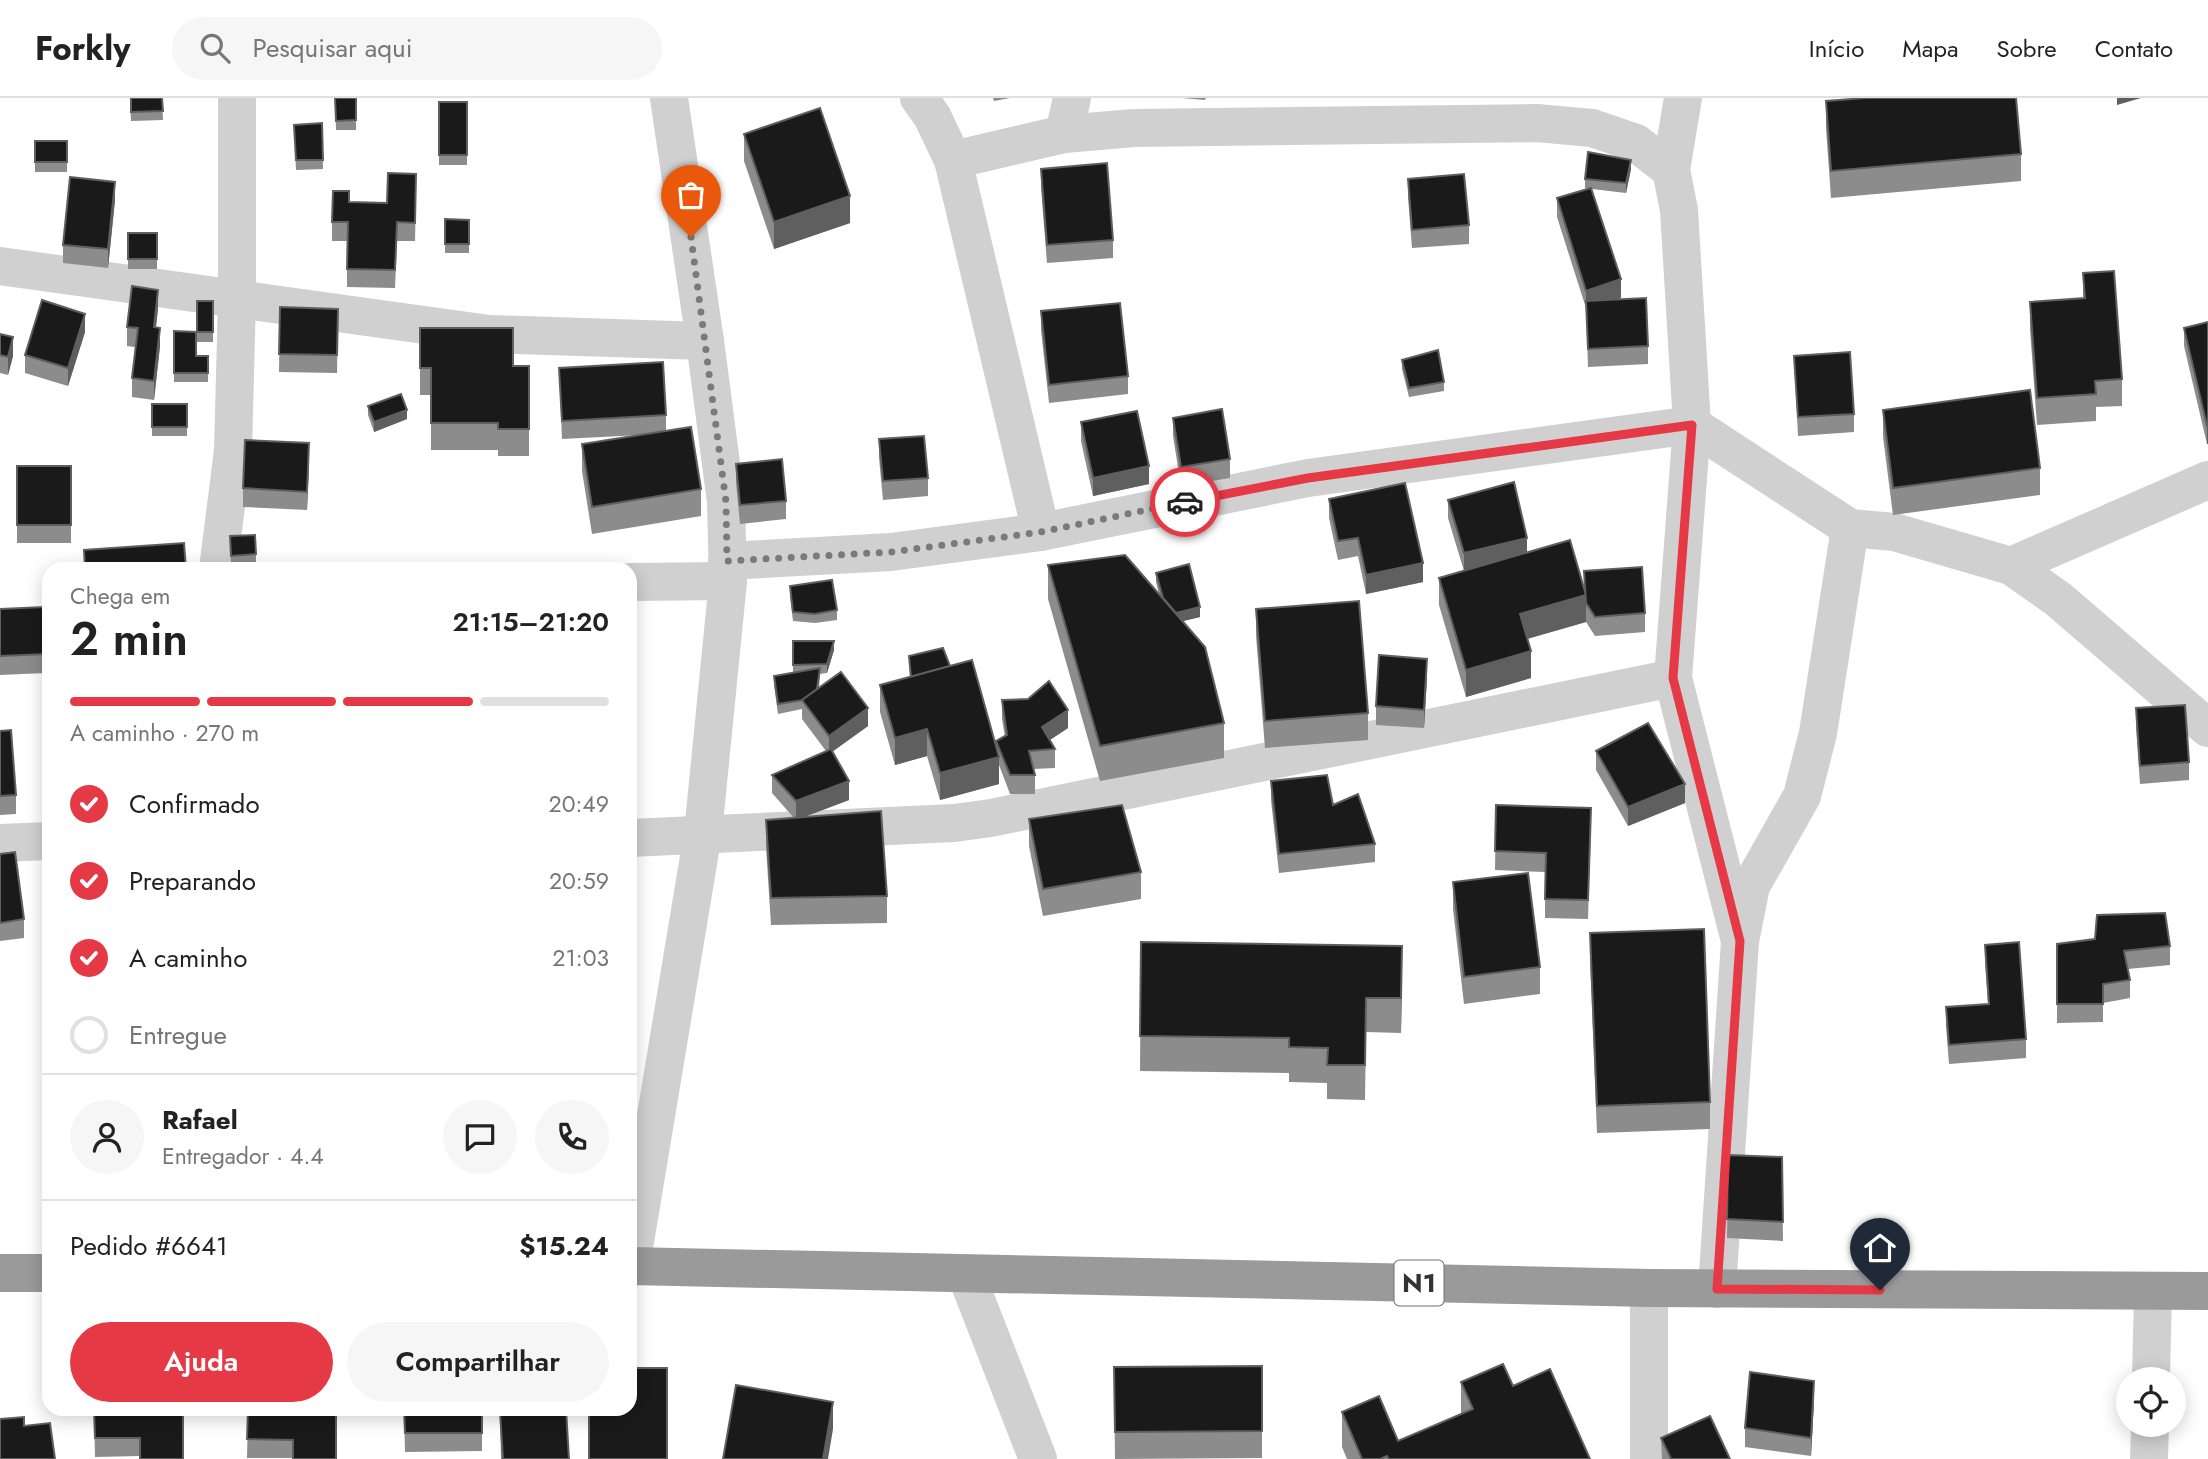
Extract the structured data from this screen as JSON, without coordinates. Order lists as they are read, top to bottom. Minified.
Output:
{"streets":{"highway":["N1"]},"page":{"header":"Forkly","search":"Pesquisar aqui","nav":["Início","Mapa","Sobre","Contato"],"heading":["2 min","Chega em","21:15–21:20"],"panel":["Rafael","Entregador · 4.4","Pedido #6641","$15.24"],"bar":"A caminho · 270 m","list":[["Confirmado","20:49"],["Preparando","20:59"],["A caminho","21:03"],"Entregue"],"buttons":["Ajuda","Compartilhar"]}}
